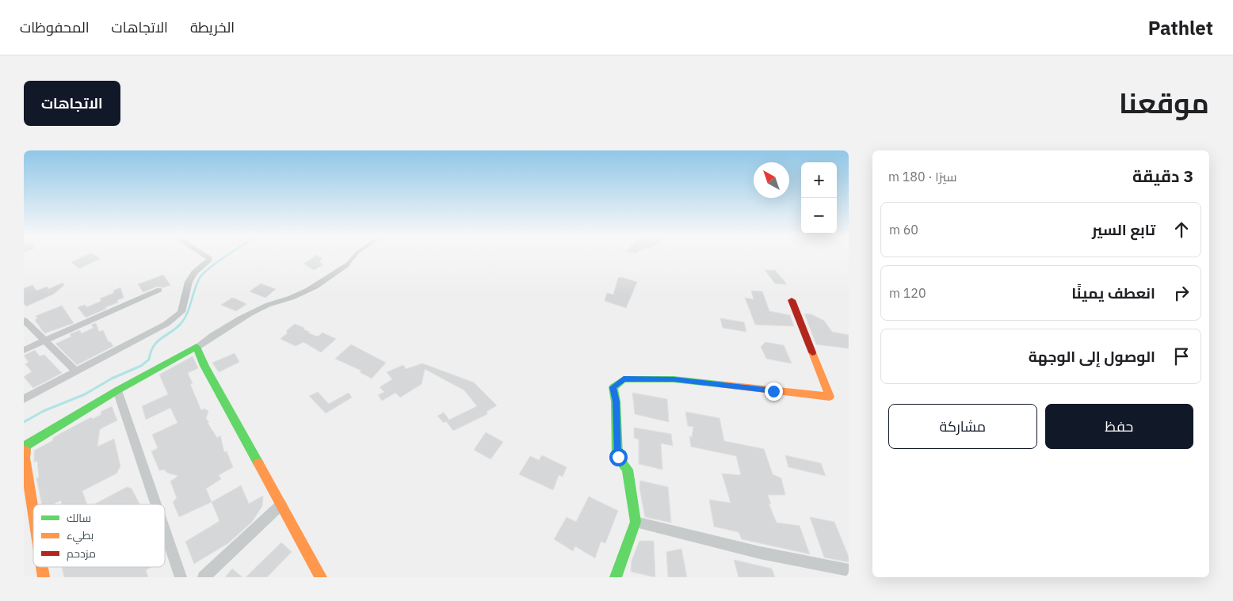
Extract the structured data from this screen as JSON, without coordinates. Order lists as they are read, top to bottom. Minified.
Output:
{"legend":["سالك","بطيء","مزدحم"],"north":"top left","page":{"header":"Pathlet","nav":["الخريطة","الاتجاهات","المحفوظات"],"title":"موقعنا","buttons":["الاتجاهات",["حفظ","مشاركة"]],"heading":["3 دقيقة","سيرًا · 180 m"],"map_buttons":["+","−"],"list":[["تابع السير","60 m"],["انعطف يمينًا","120 m"],"الوصول إلى الوجهة"]}}
